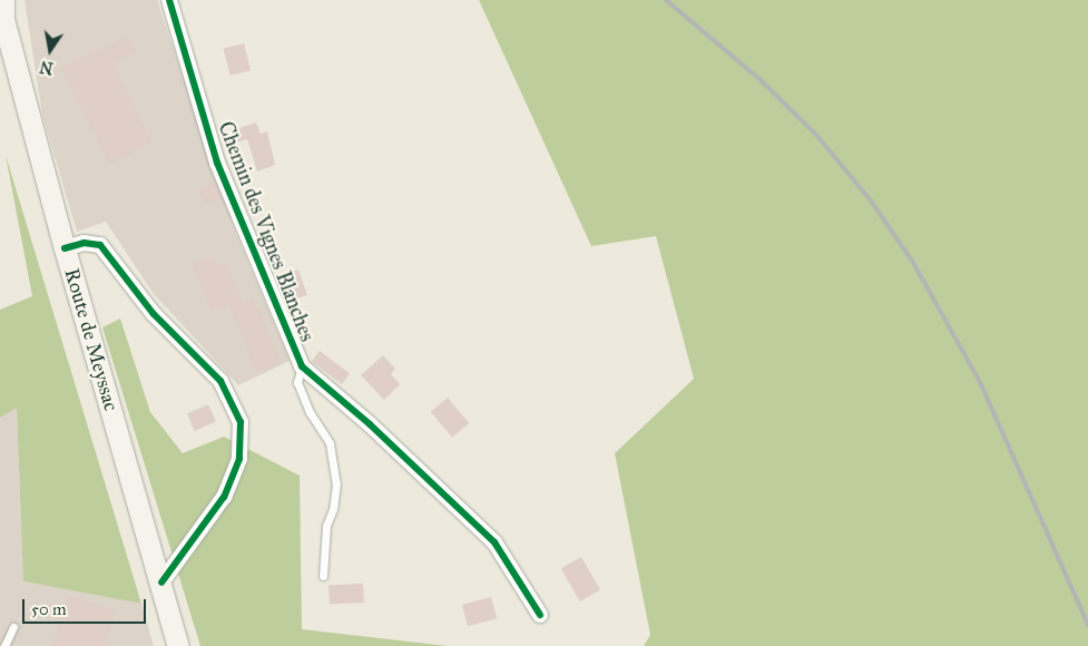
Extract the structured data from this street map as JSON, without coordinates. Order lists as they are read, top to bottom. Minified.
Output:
{"streets":{"main road":["Route de Meyssac"],"street":["Chemin des Vignes Blanches"]},"scale_bar":"50 m","north":"bottom"}
